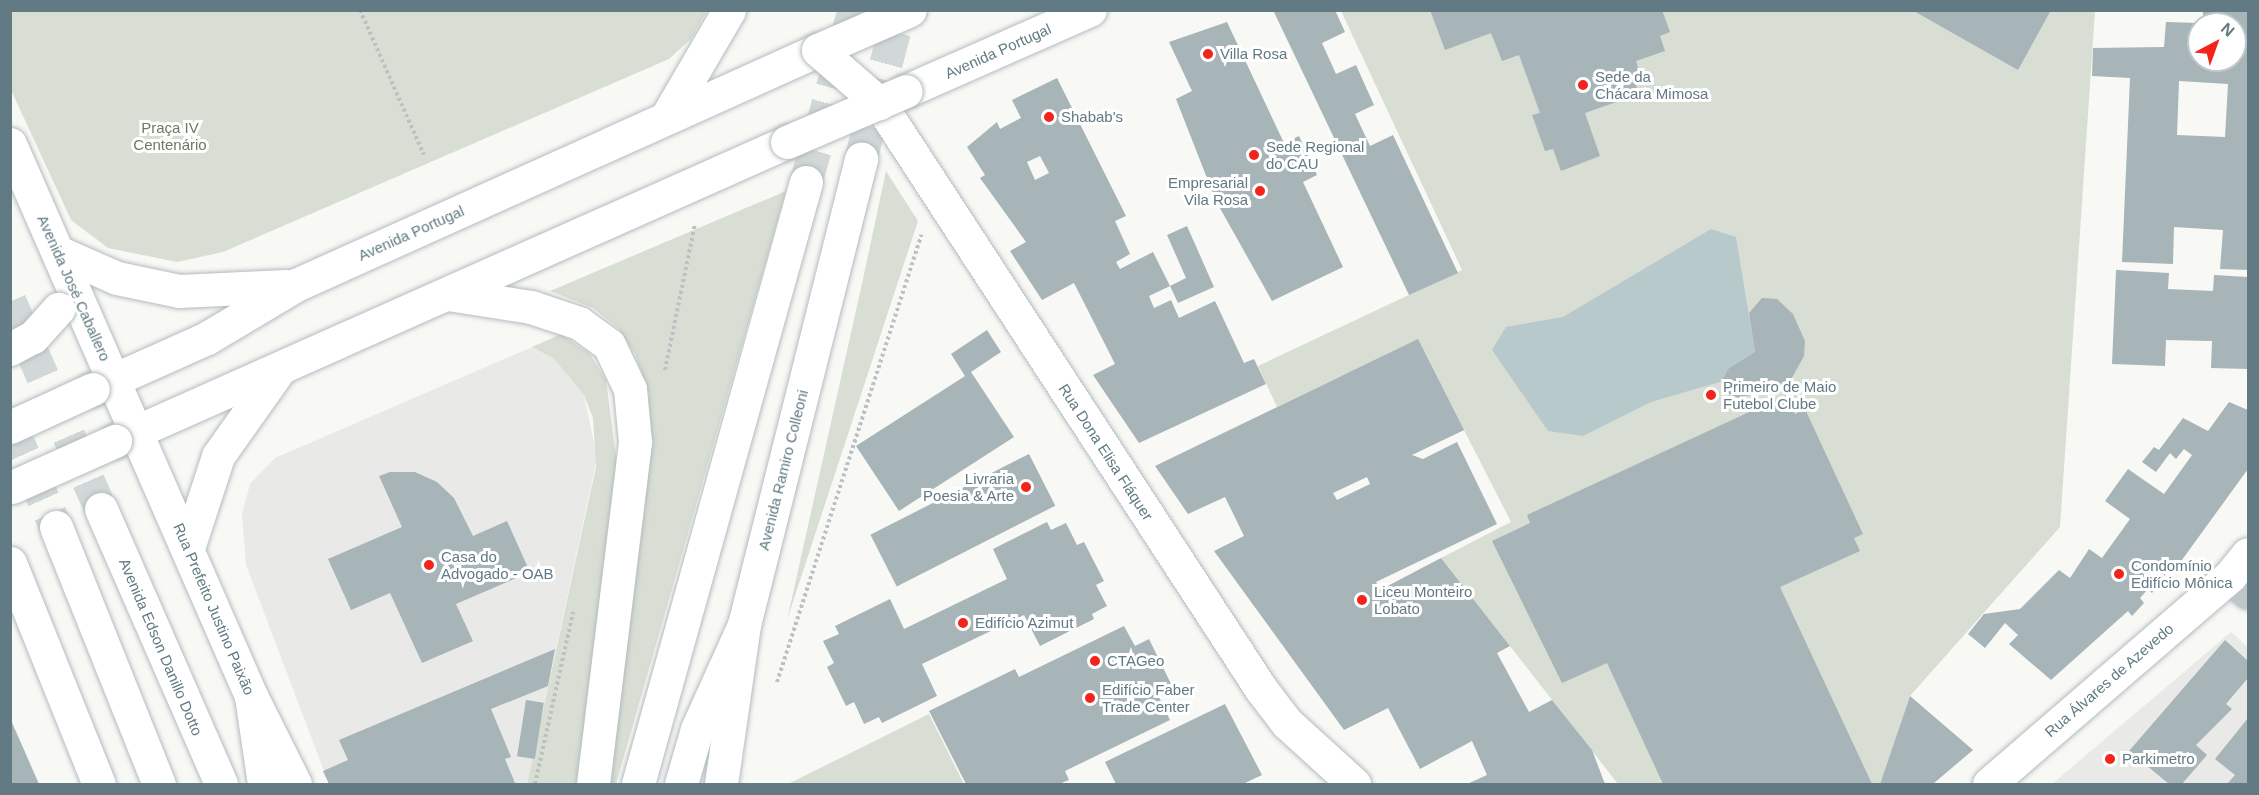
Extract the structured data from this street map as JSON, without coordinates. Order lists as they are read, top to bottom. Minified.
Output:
{"streets":{"main road":["Avenida Portugal","Avenida José Caballero","Rua Dona Elisa Fláquer","Avenida Ramiro Colleoni","Rua Prefeito Justino Paixão","Avenida Edson Danillo Dotto","Rua Álvares de Azevedo"]},"crossings":[["Avenida Portugal","Avenida José Caballero"],["Avenida Portugal","Rua Dona Elisa Fláquer"],["Avenida José Caballero","Rua Prefeito Justino Paixão"]],"parks":["Praça IV Centenário"],"places":["Villa Rosa","Sede da Chácara Mimosa","Shabab's","Sede Regional do CAU","Empresarial Vila Rosa","Primeiro de Maio Futebol Clube","Livraria Poesia & Arte","Casa do Advogado - OAB","Condomínio Edifício Mônica","Liceu Monteiro Lobato","Edifício Azimut","CTAGeo","Edifício Faber Trade Center","Parkimetro"],"north":"top right"}
